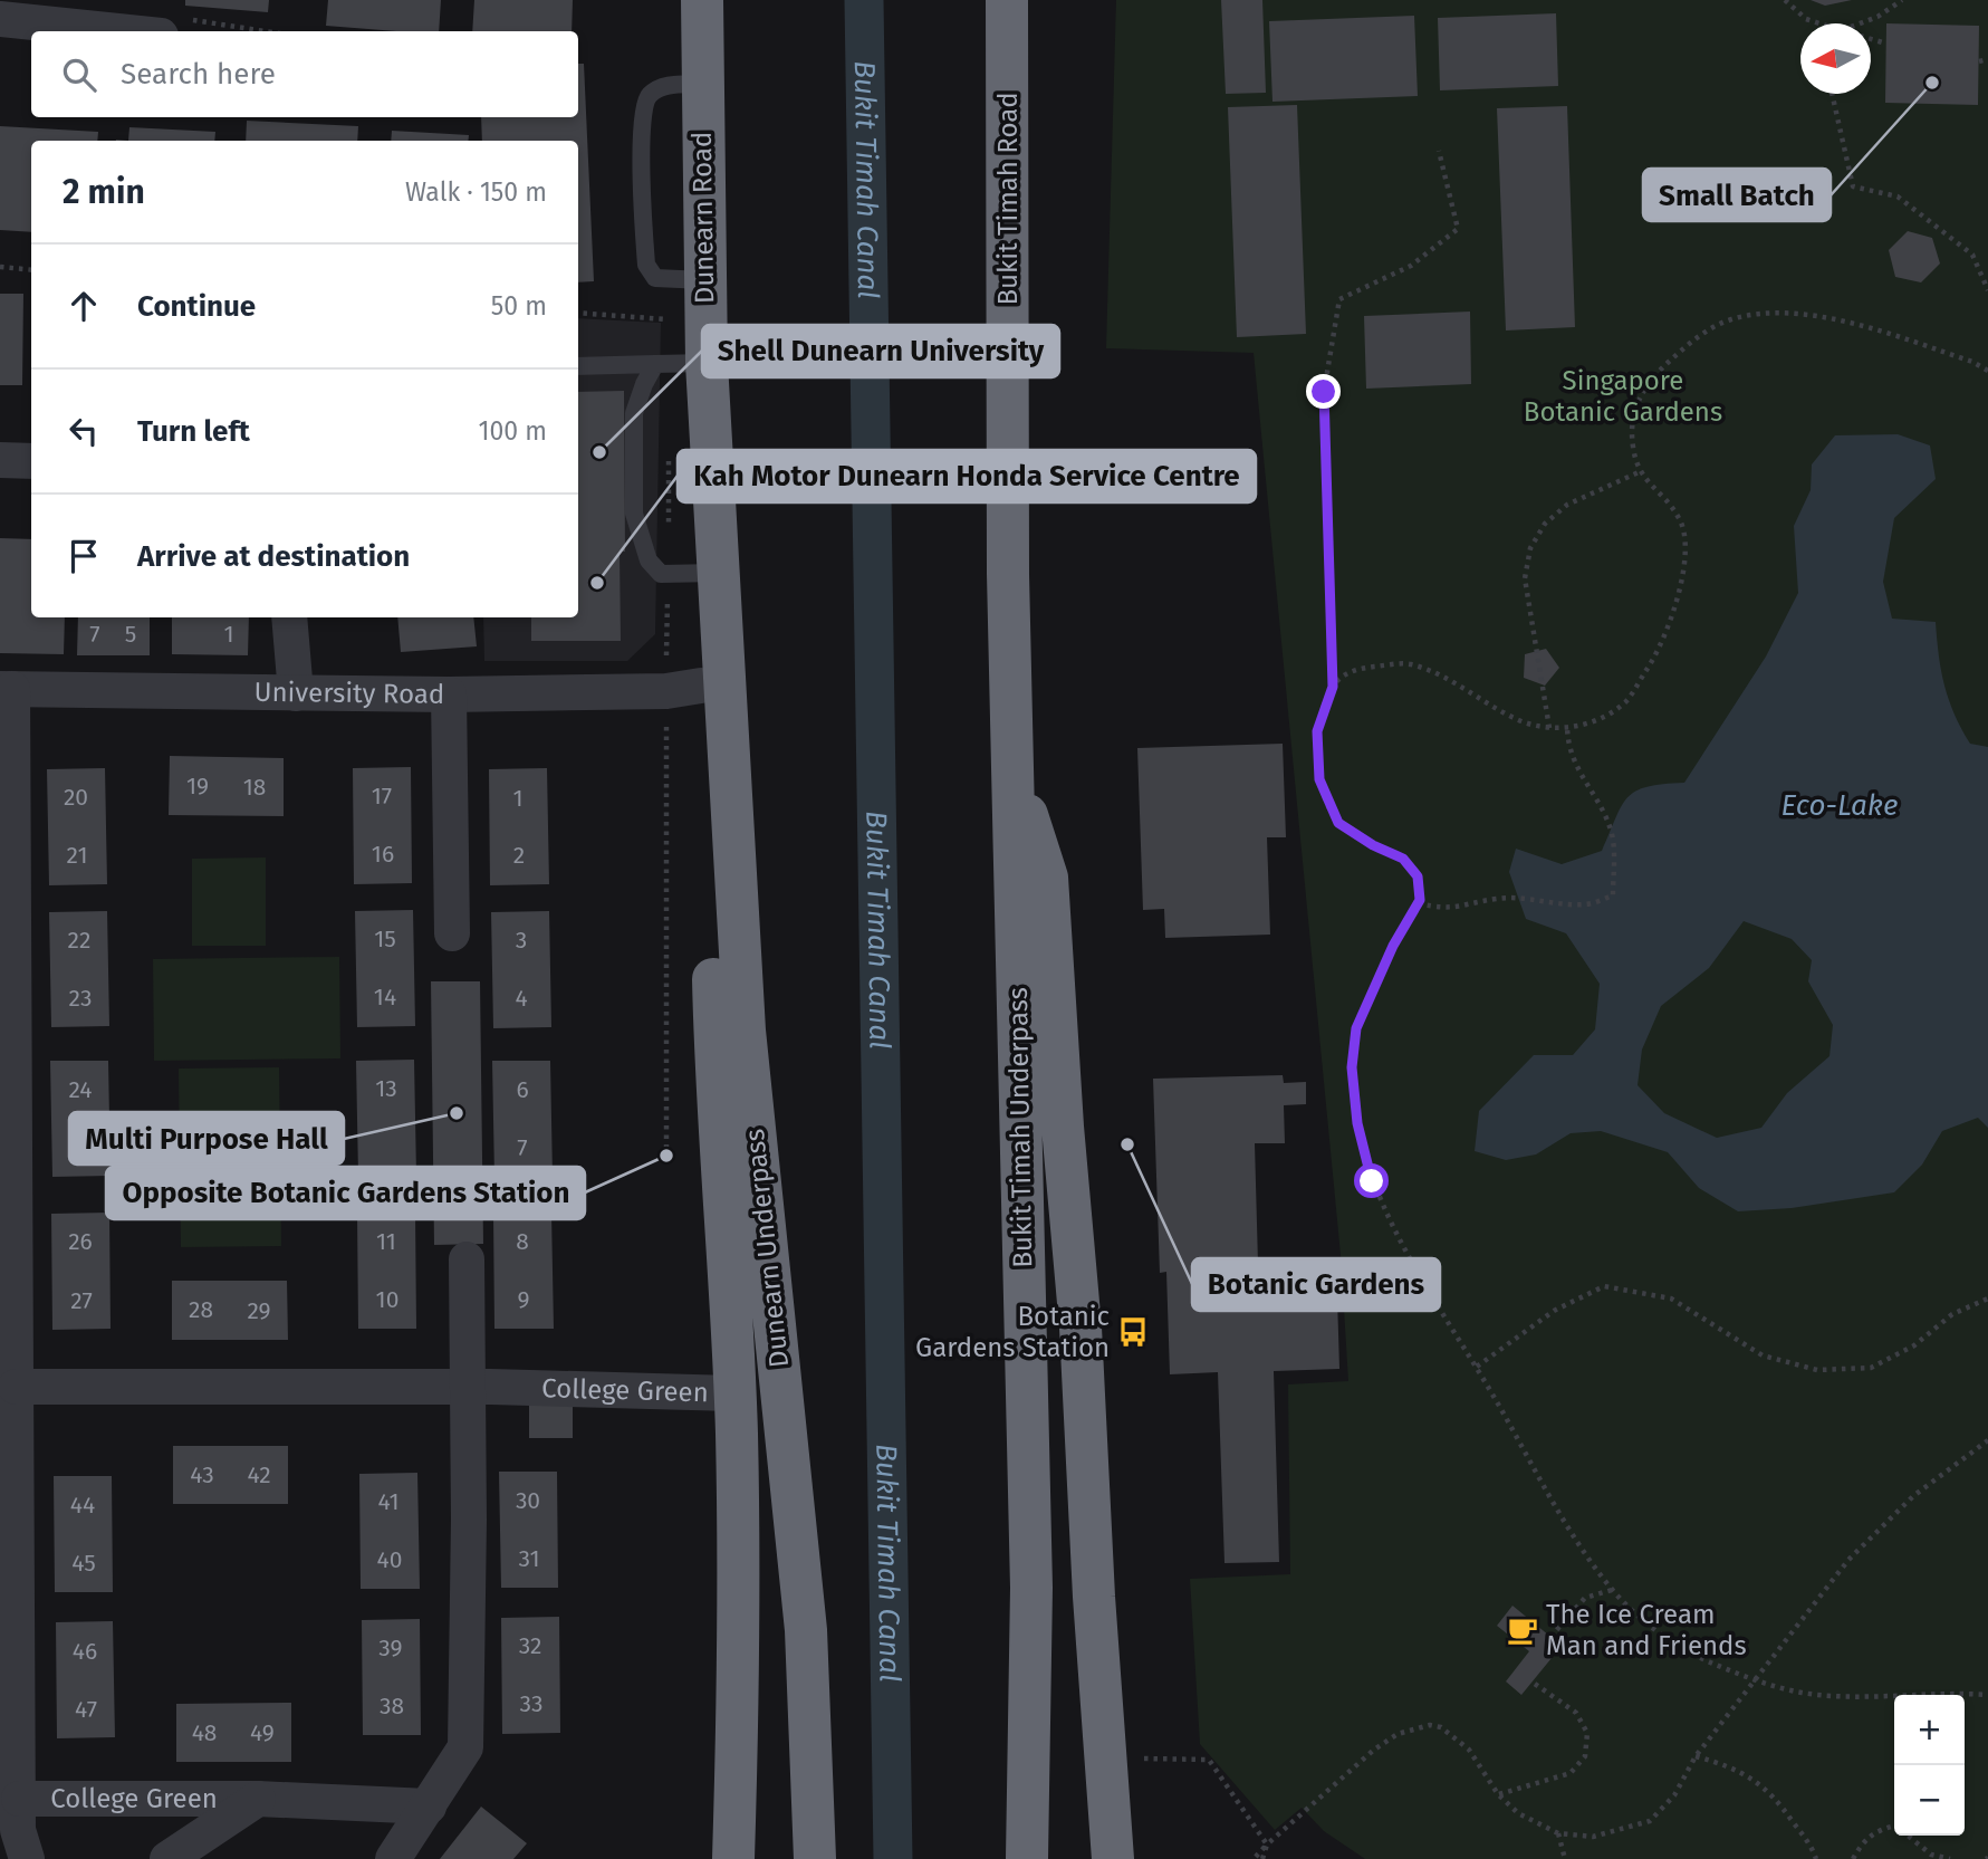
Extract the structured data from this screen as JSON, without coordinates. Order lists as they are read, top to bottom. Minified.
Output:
{"streets":{"highway":["Bukit Timah Road","Dunearn Road","Bukit Timah Underpass","Dunearn Underpass"],"street":["University Road","College Green"]},"crossings":[["Bukit Timah Road","Bukit Timah Underpass"],["Dunearn Road","University Road"],["Dunearn Road","Dunearn Underpass"],["University Road","College Green"]],"water":["Bukit Timah Canal","Eco-Lake"],"parks":["Singapore Botanic Gardens"],"places":{"other":["Small Batch","Shell Dunearn University","Kah Motor Dunearn Honda Service Centre","Multi Purpose Hall","Botanic Gardens","Opposite Botanic Gardens Station"],"bus stop":["Botanic Gardens Station"],"cafe":["The Ice Cream Man and Friends"]},"house_numbers":["7","5","1","19","18","17","20","1","16","21","2","15","22","3","14","23","4","13","24","6","7","26","11","8","10","9","27","28","29","43","42","30","41","44","31","40","45","32","39","46","33","38","47","48","49"],"north":"left","page":{"search":"Search here","heading":["2 min","Walk · 150 m"],"list":[["Continue","50 m"],["Turn left","100 m"],"Arrive at destination"],"map_buttons":["+","−"]}}
